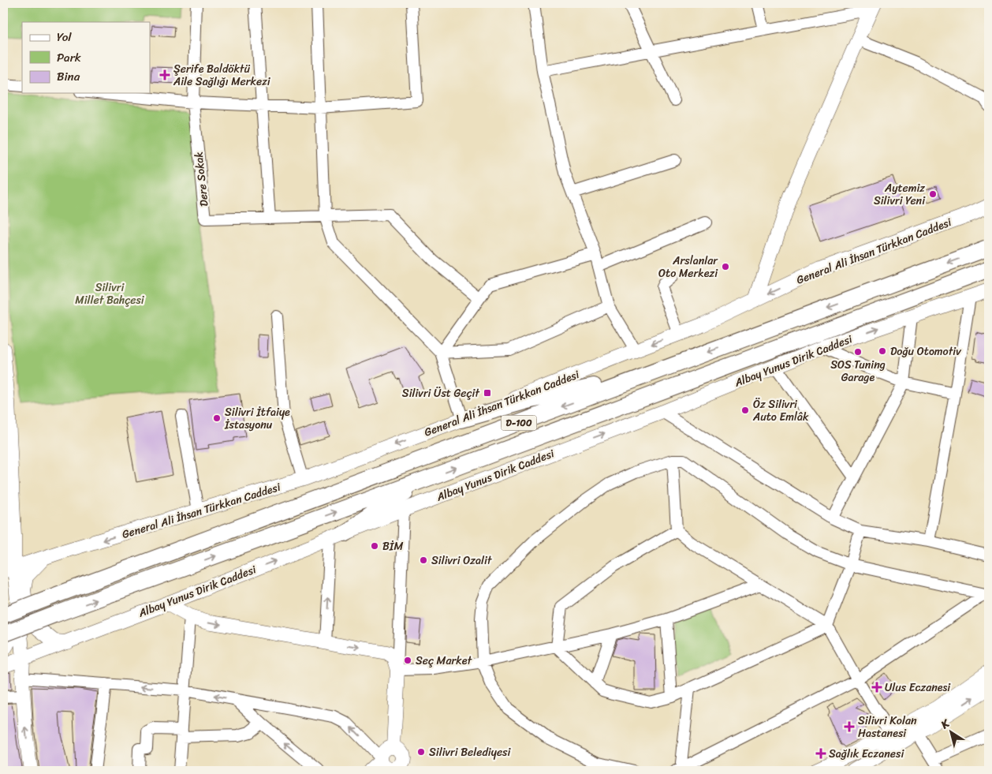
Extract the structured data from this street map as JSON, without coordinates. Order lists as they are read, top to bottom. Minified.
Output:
{"streets":{"highway":["D-100"],"main road":["General Ali İhsan Türkkan Caddesi","Albay Yunus Dirik Caddesi"],"street":["Dere Sokak"]},"one_way":["General Ali İhsan Türkkan Caddesi","Albay Yunus Dirik Caddesi"],"parks":["Silivri Millet Bahçesi"],"places":{"health":["Şerife Baldöktü Aile Sağlığı Merkezi","Ulus Eczanesi","Silivri Kolan Hastanesi","Sağlık Eczanesi"],"other":["Aytemiz Silivri Yeni","Arslanlar Oto Merkezi","Doğu Otomotiv","SOS Tuning Garage","Öz Silivri Auto Emlâk","Silivri İtfaiye İstasyonu","BİM","Silivri Ozalit","Seç Market","Silivri Belediyesi"],"transit":["Silivri Üst Geçit"]},"legend":["Yol","Park","Bina"],"north":"top left"}
